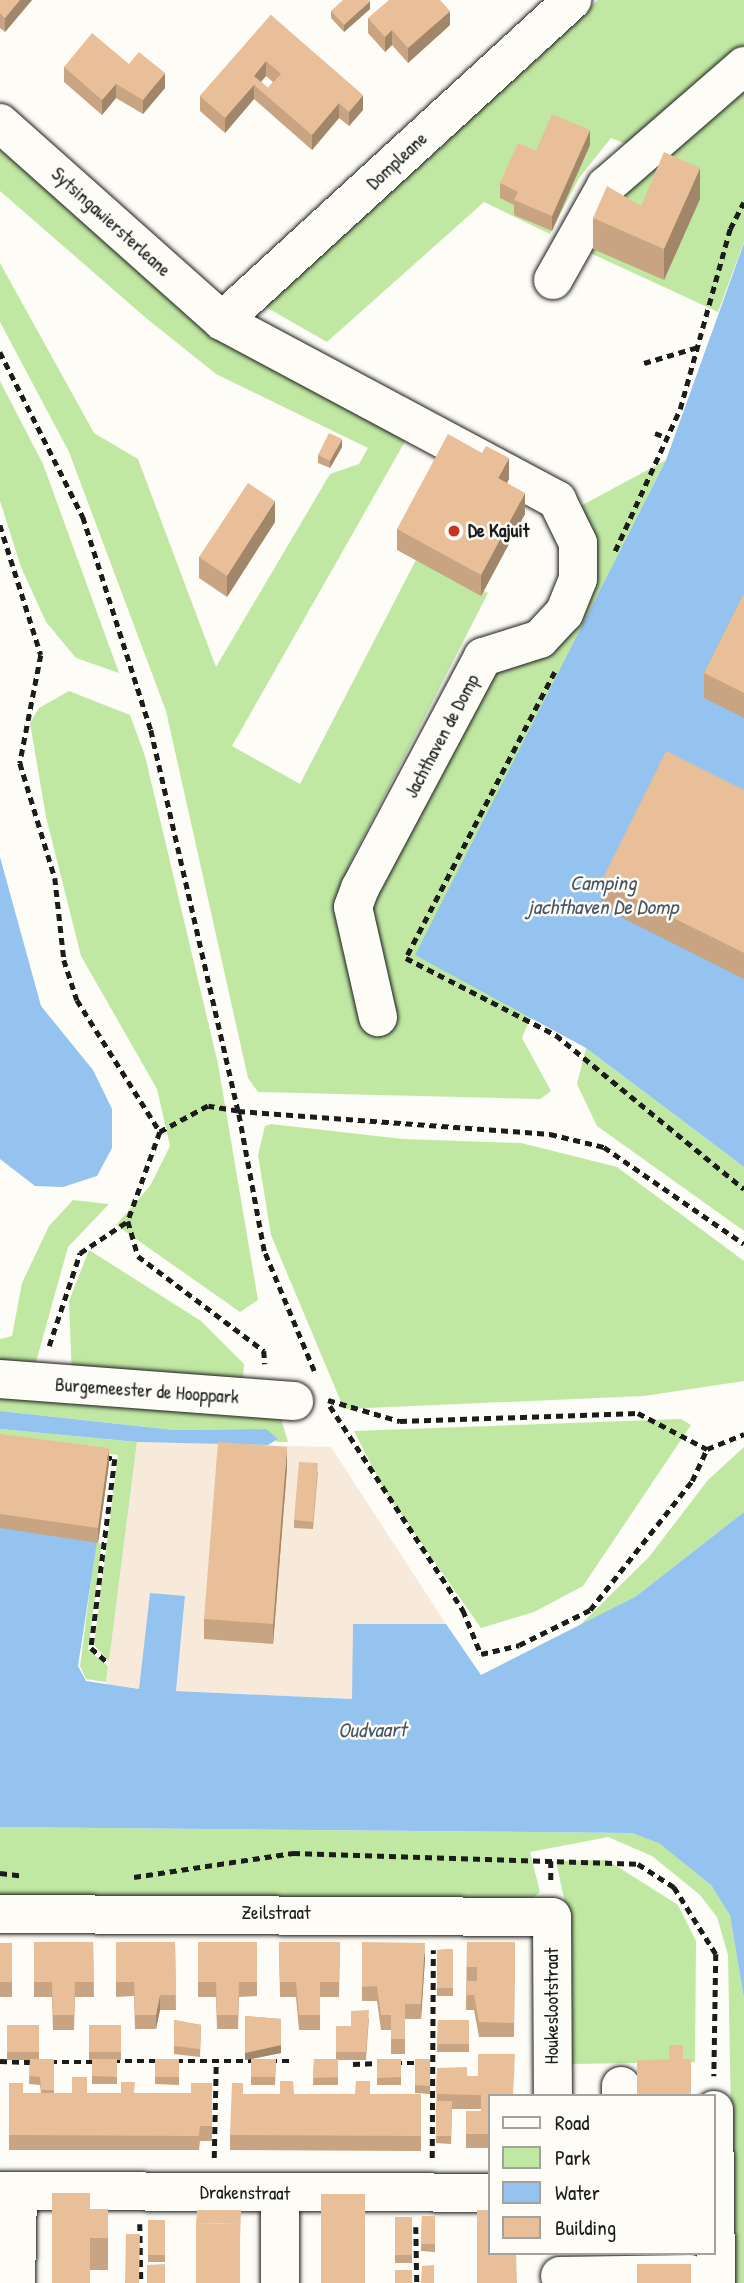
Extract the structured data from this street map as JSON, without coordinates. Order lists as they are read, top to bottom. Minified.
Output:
{"streets":{"street":["Dompleane","Sytsingawiersterleane","Jachthaven de Domp","Burgemeester de Hooppark","Zeilstraat","Houkeslootstraat","Drakenstraat"]},"crossings":[["Dompleane","Sytsingawiersterleane"],["Dompleane","Jachthaven de Domp"],["Sytsingawiersterleane","Jachthaven de Domp"],["Zeilstraat","Houkeslootstraat"]],"water":["Camping jachthaven De Domp","Oudvaart"],"places":["De Kajuit"],"legend":["Road","Park","Water","Building"]}
